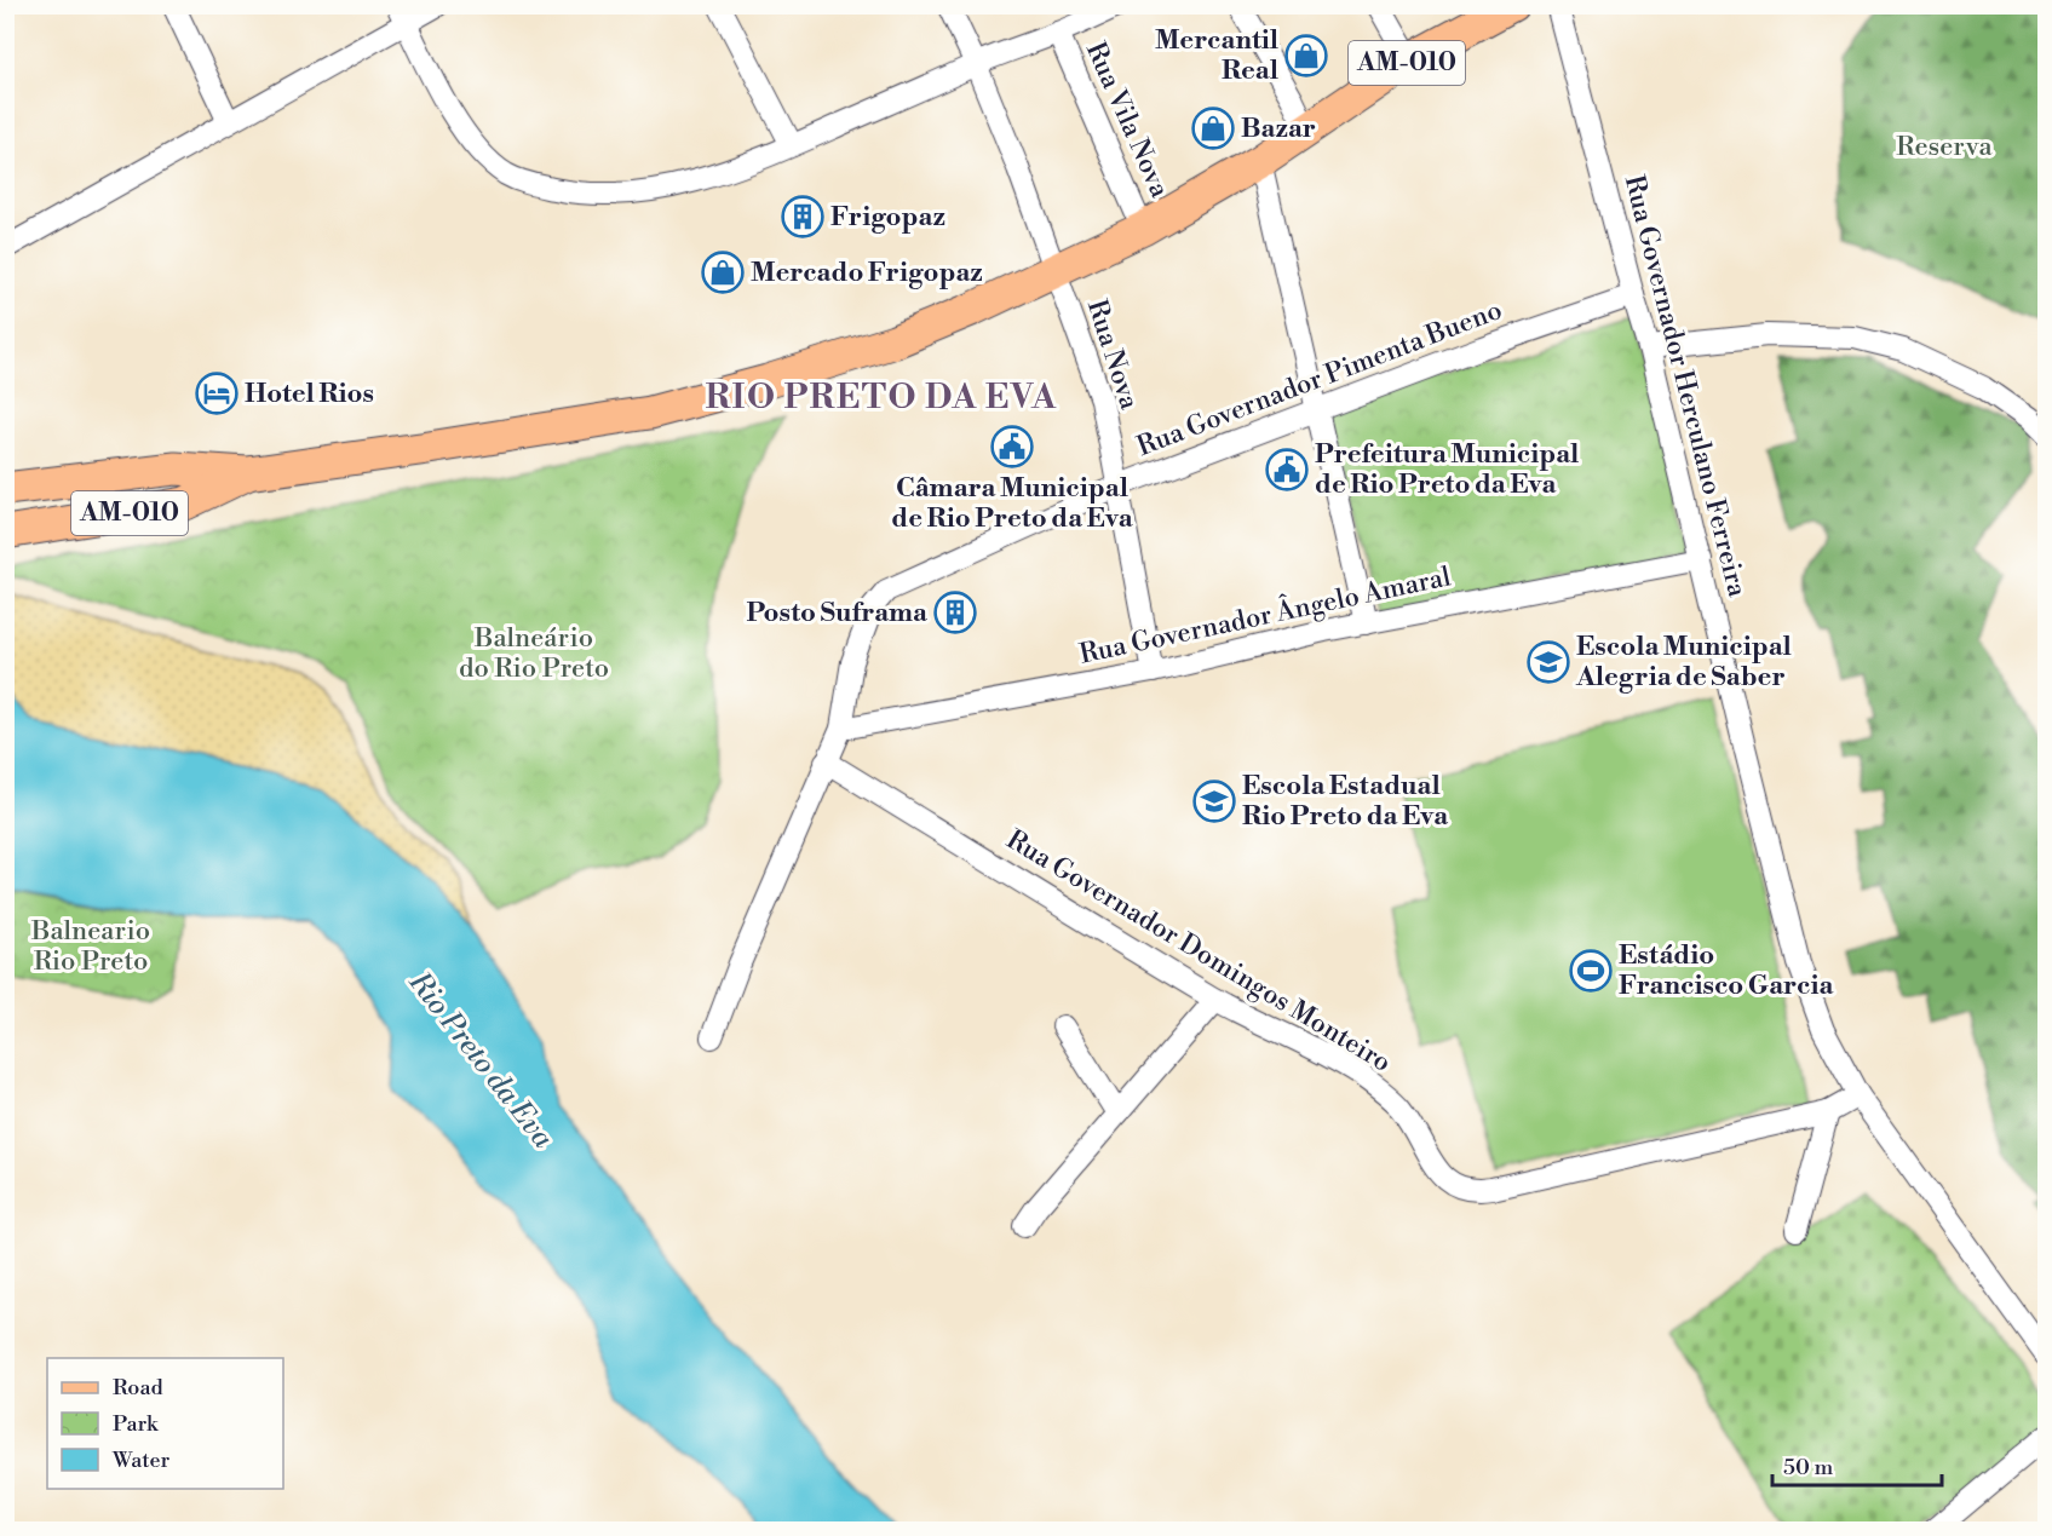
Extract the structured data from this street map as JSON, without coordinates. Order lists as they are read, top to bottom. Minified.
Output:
{"streets":{"main road":["AM-010"],"street":["Rua Vila Nova","Rua Nova","Rua Governador Pimenta Bueno","Rua Governador Herculano Ferreira","Rua Governador Ângelo Amaral","Rua Governador Domingos Monteiro"]},"crossings":[["AM-010","Rua Vila Nova"],["AM-010","Rua Nova"],["Rua Nova","Rua Governador Pimenta Bueno"],["Rua Nova","Rua Governador Ângelo Amaral"],["Rua Governador Pimenta Bueno","Rua Governador Herculano Ferreira"],["Rua Governador Pimenta Bueno","Rua Governador Ângelo Amaral"],["Rua Governador Pimenta Bueno","Rua Governador Domingos Monteiro"],["Rua Governador Herculano Ferreira","Rua Governador Ângelo Amaral"],["Rua Governador Herculano Ferreira","Rua Governador Domingos Monteiro"]],"districts":["RIO PRETO DA EVA"],"water":["Rio Preto da Eva"],"parks":["Reserva","Balneário do Rio Preto","Balneario Rio Preto"],"places":{"shop":["Mercantil Real","Bazar","Mercado Frigopaz"],"building":["Frigopaz","Posto Suframa"],"hotel":["Hotel Rios"],"public building":["Câmara Municipal de Rio Preto da Eva","Prefeitura Municipal de Rio Preto da Eva"],"school or university":["Escola Municipal Alegria de Saber","Escola Estadual Rio Preto da Eva"],"sports":["Estádio Francisco Garcia"]},"legend":["Road","Park","Water"],"scale_bar":"50 m"}
